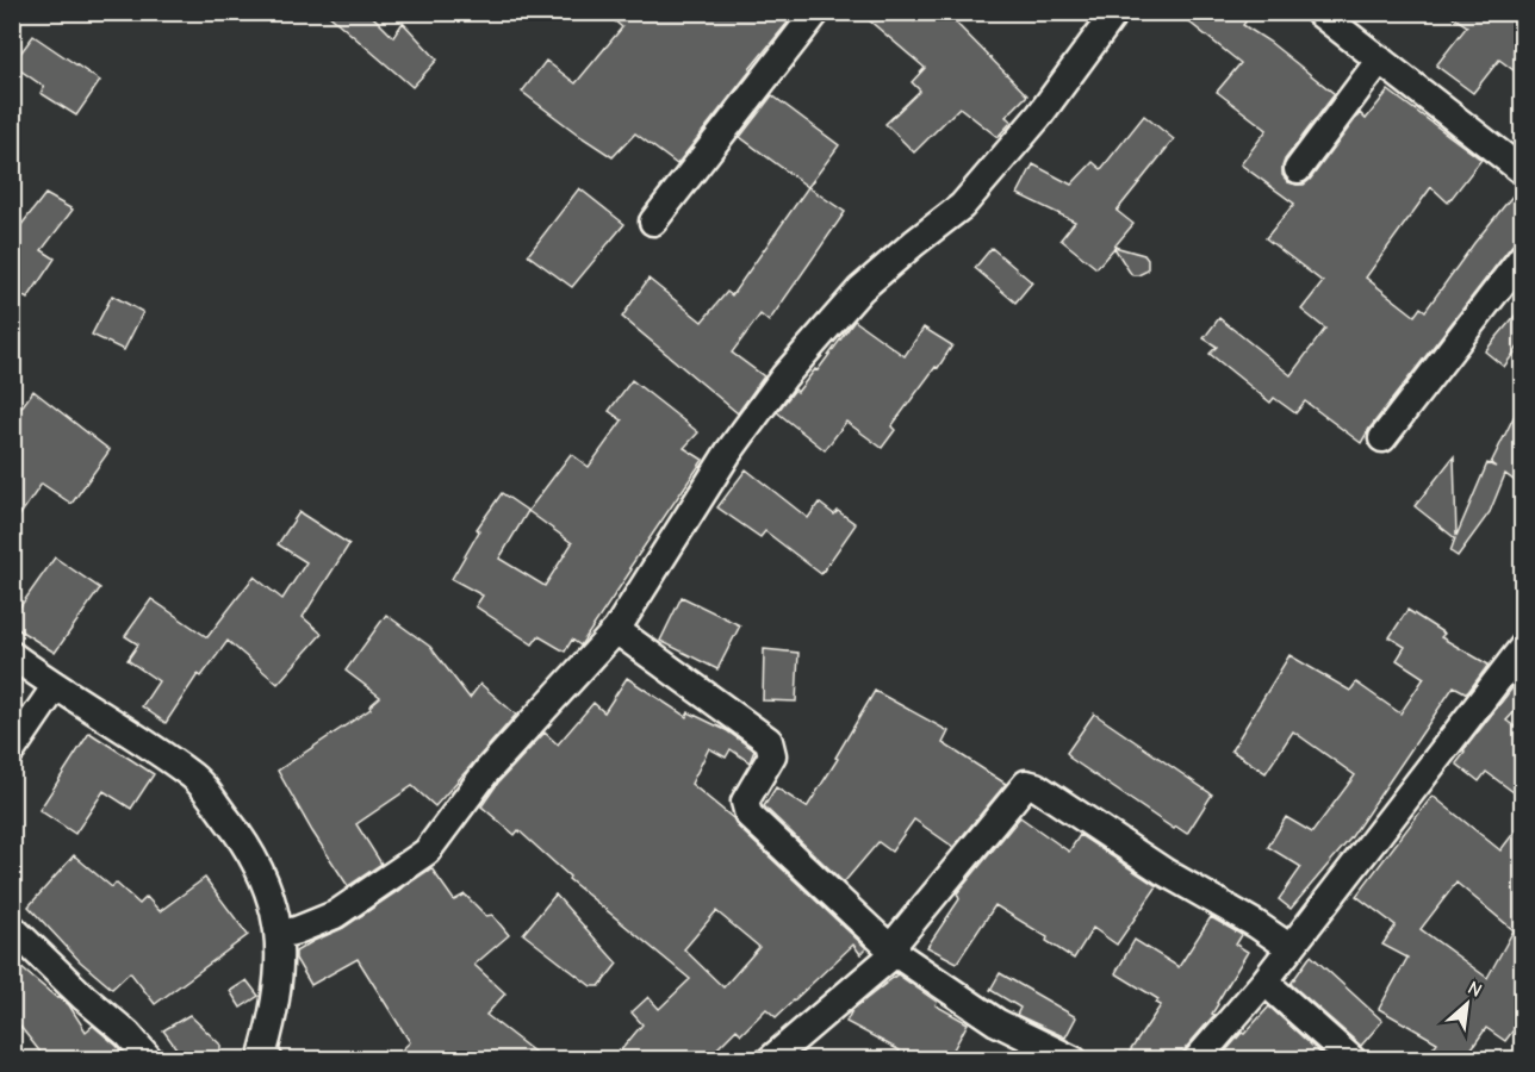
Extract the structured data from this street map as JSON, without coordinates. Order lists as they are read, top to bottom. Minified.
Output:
{"north":"top right"}
